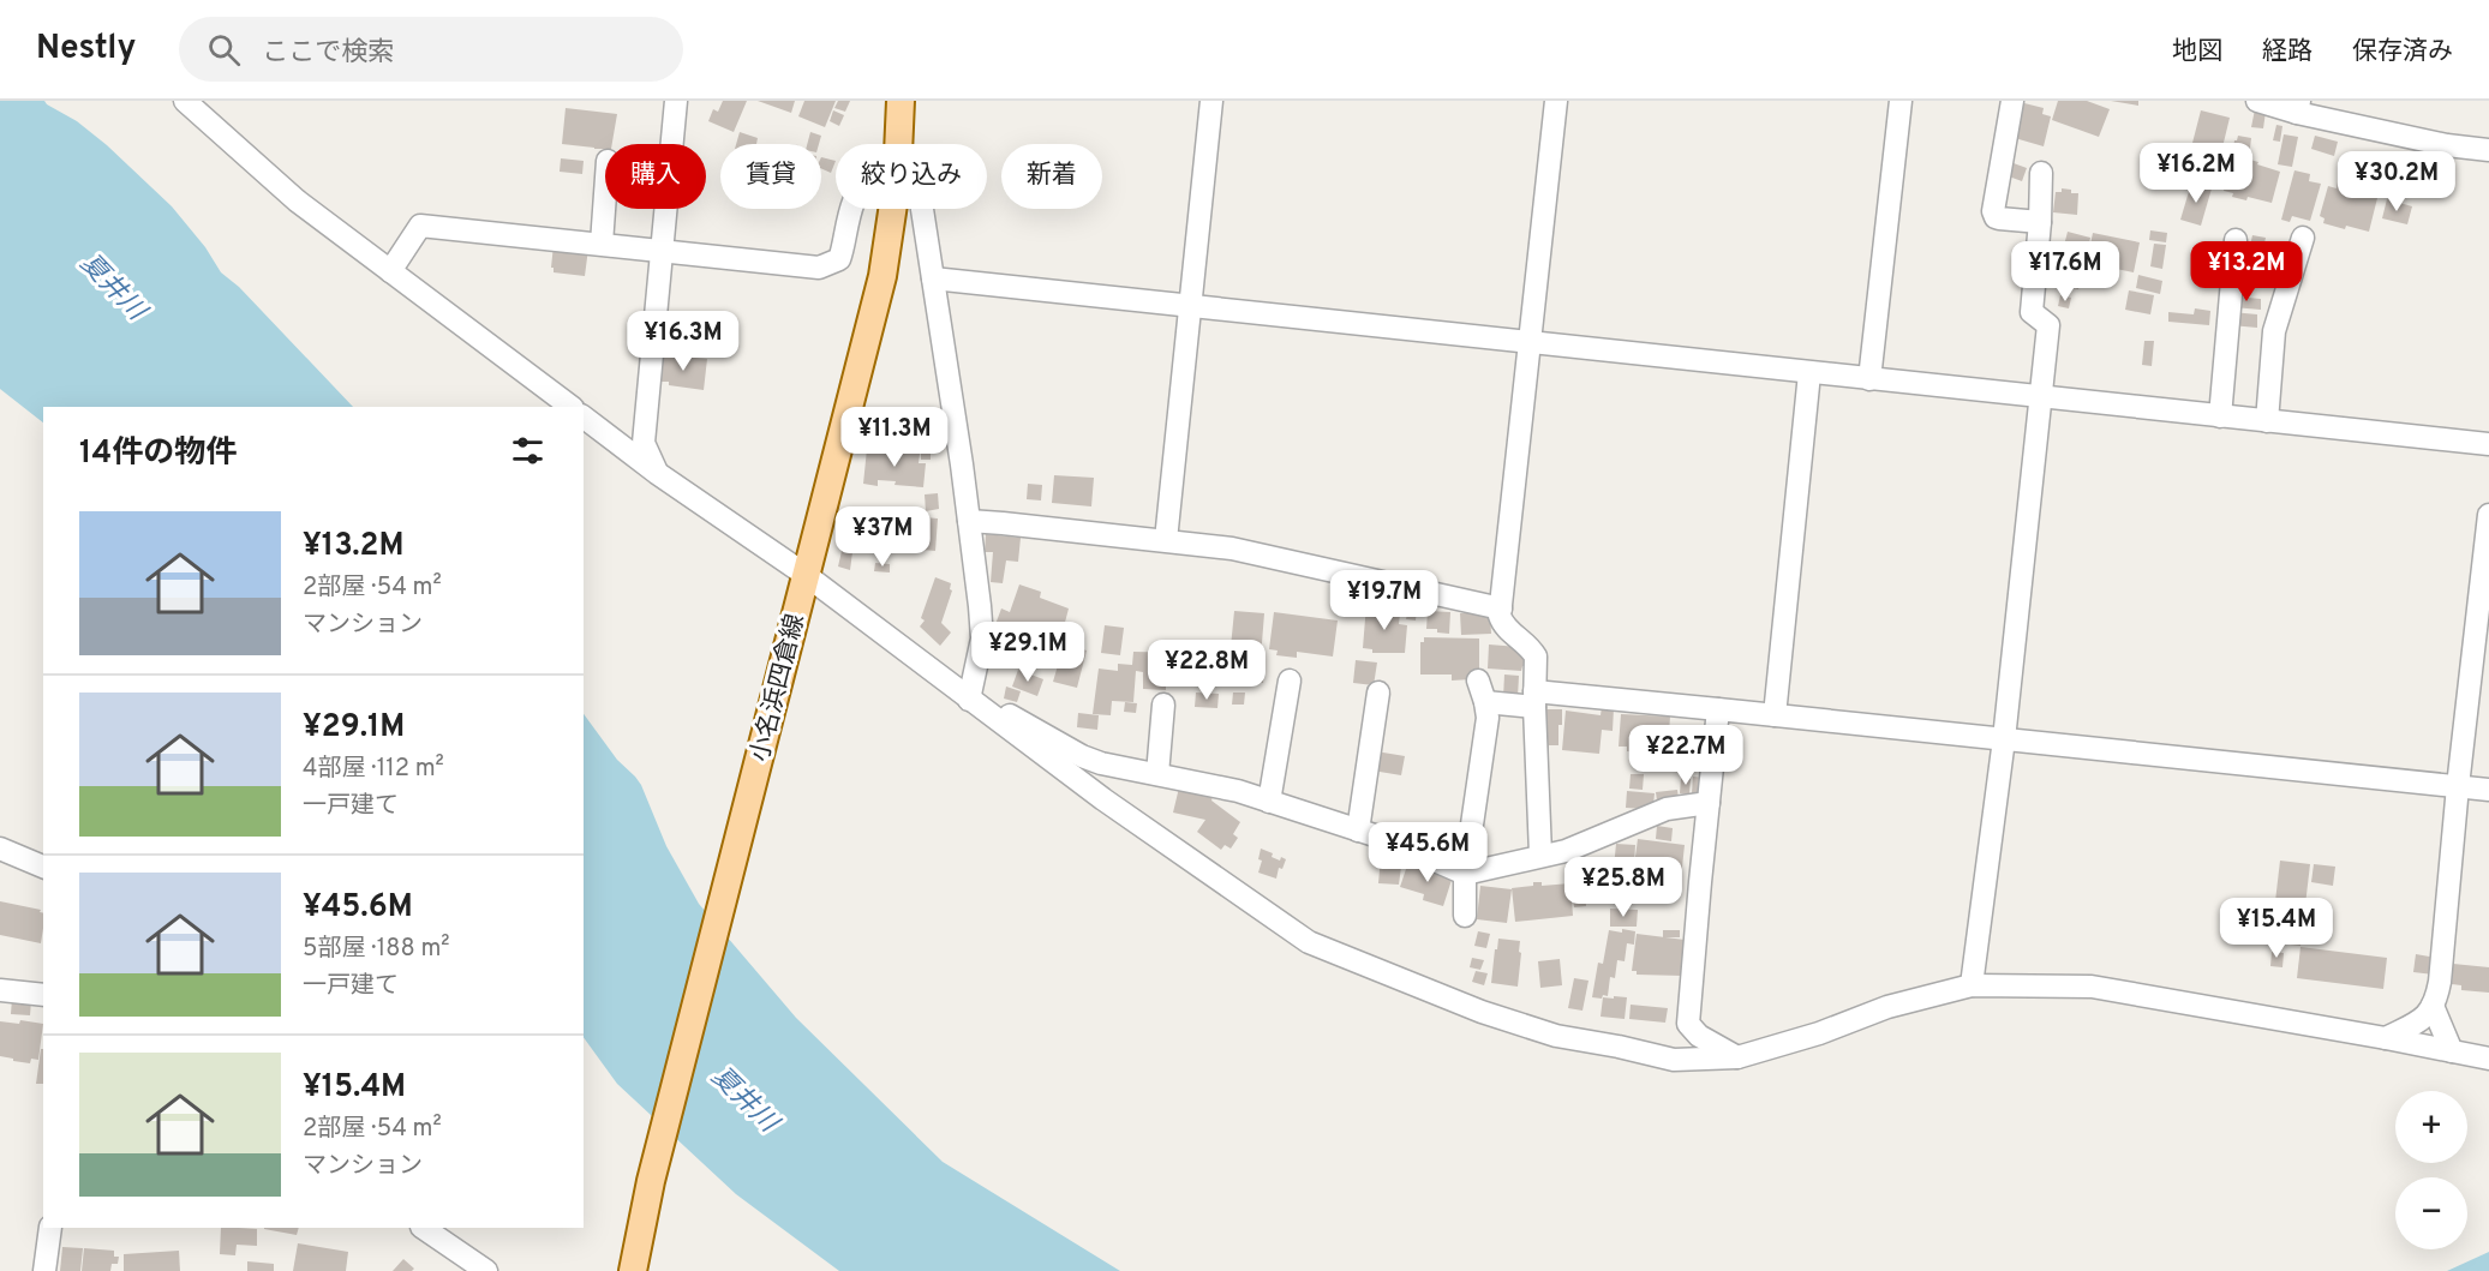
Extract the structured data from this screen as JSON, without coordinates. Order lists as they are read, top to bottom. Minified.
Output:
{"streets":{"main road":["小名浜四倉線"]},"water":["夏井川"],"page":{"header":"Nestly","search":"ここで検索","nav":["地図","経路","保存済み"],"price":["¥16.2M","¥30.2M","¥17.6M","¥13.2M","¥16.3M","¥11.3M","¥37M","¥19.7M","¥29.1M","¥22.8M","¥22.7M","¥45.6M","¥25.8M","¥15.4M"],"chip":["購入","賃貸","絞り込み","新着"],"heading":"14件の物件","list":[{"name":"¥13.2M","note":"2部屋 · 54 m² · マンション"},{"name":"¥29.1M","note":"4部屋 · 112 m² · 一戸建て"},{"name":"¥45.6M","note":"5部屋 · 188 m² · 一戸建て"},{"name":"¥15.4M","note":"2部屋 · 54 m² · マンション"}],"map_buttons":["+","−"]}}
